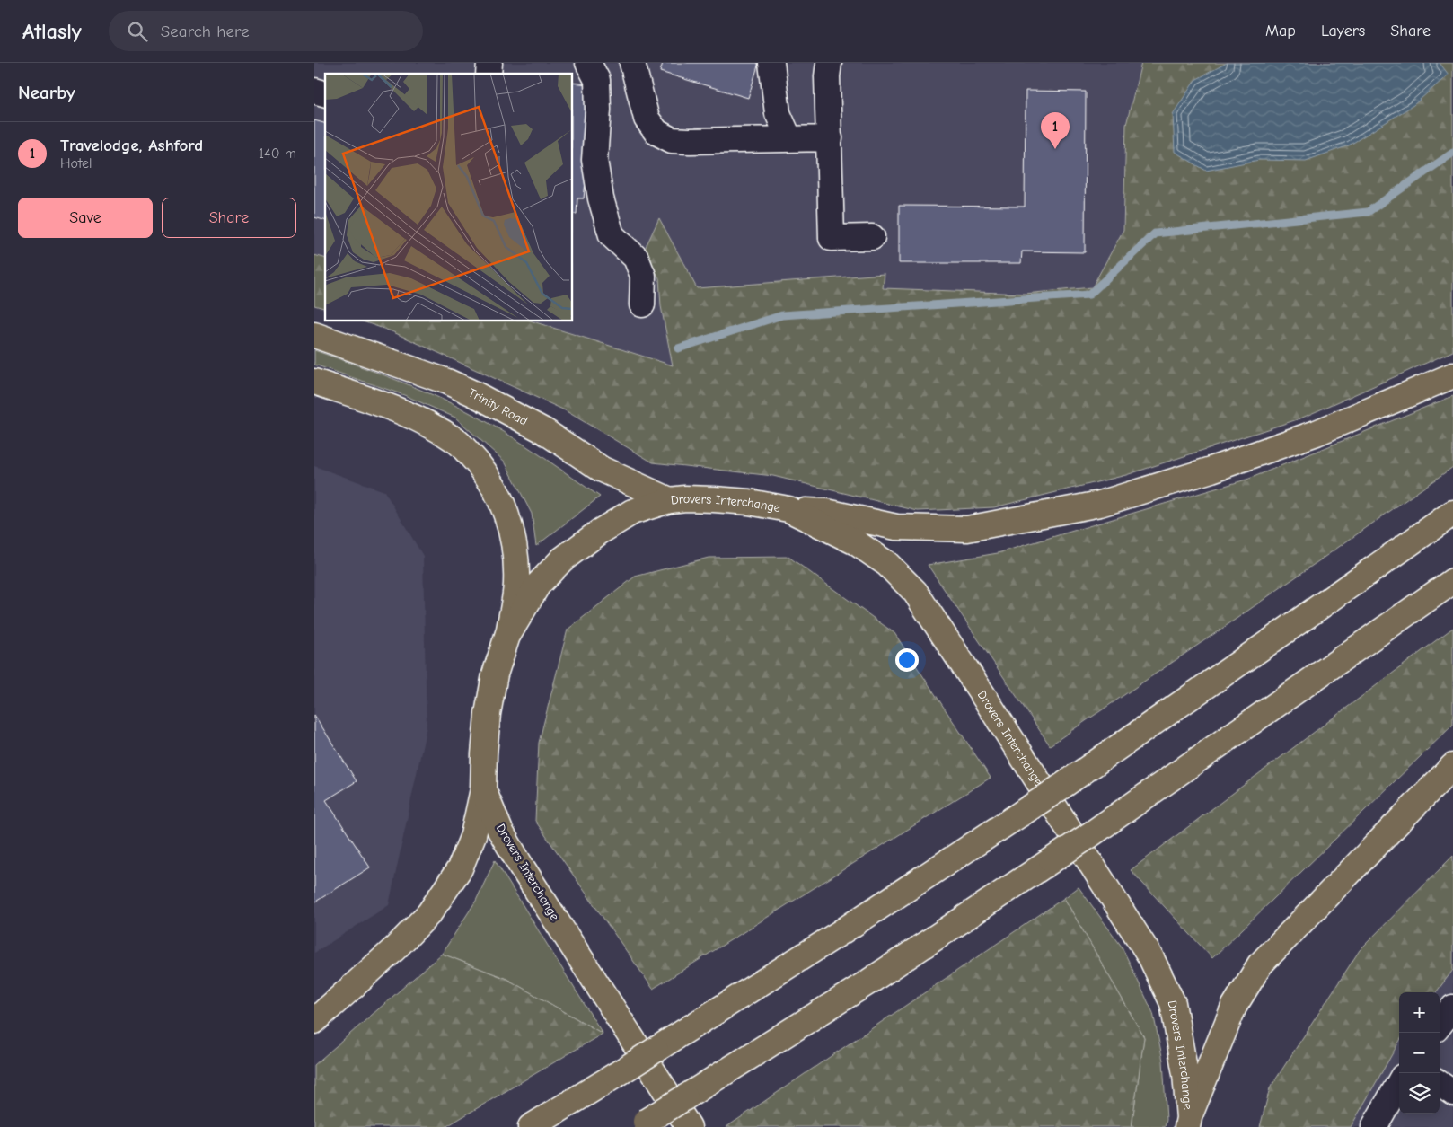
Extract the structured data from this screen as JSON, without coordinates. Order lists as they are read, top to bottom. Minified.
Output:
{"streets":{"main road":["Trinity Road","Drovers Interchange"]},"crossings":[["Trinity Road","Drovers Interchange"]],"page":{"header":"Atlasly","search":"Search here","nav":["Map","Layers","Share"],"heading":"Nearby","pins":"1","list":[{"mark":"1","name":"Travelodge, Ashford","note":"Hotel","value":"140 m"}],"buttons":["Save","Share"],"map_buttons":["+","−"]}}
